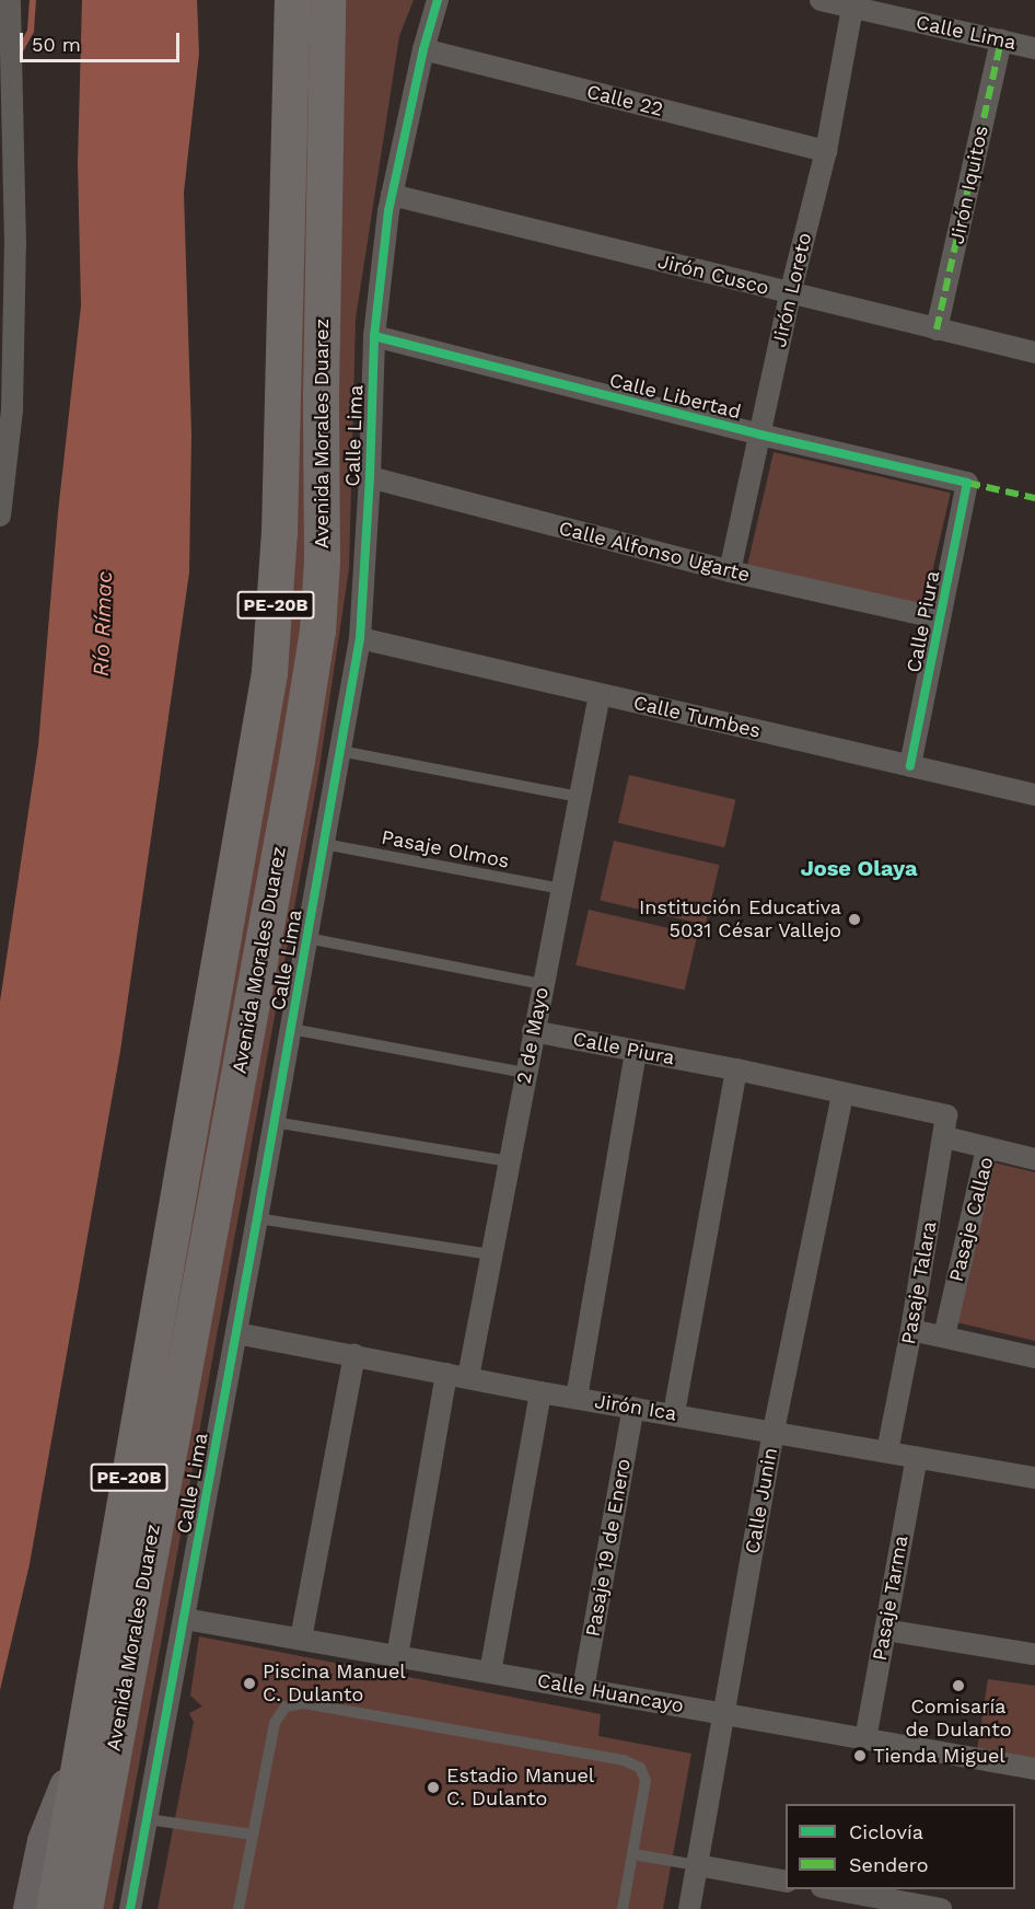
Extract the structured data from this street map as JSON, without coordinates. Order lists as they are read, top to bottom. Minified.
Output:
{"streets":{"highway":["Avenida Morales Duarez","PE-20B"],"street":["Calle Lima","Calle 22","Jirón Iquitos","Jirón Cusco","Jirón Loreto","Calle Libertad","Calle Alfonso Ugarte","Calle Piura","Calle Tumbes","2 de Mayo","Pasaje Callao","Pasaje Talara","Jirón Ica","Calle Junin","Pasaje 19 de Enero","Pasaje Tarma","Calle Huancayo"],"lane":["Pasaje Olmos"]},"crossings":[["Calle Lima","Calle 22"],["Calle Lima","Jirón Iquitos"],["Calle Lima","Jirón Cusco"],["Calle Lima","Jirón Loreto"],["Calle Lima","Calle Libertad"],["Calle Lima","Calle Alfonso Ugarte"],["Calle Lima","Calle Tumbes"],["Calle Lima","Pasaje Olmos"],["Calle Lima","Jirón Ica"],["Calle Lima","Calle Huancayo"],["Calle 22","Jirón Loreto"],["Jirón Iquitos","Jirón Cusco"],["Jirón Cusco","Jirón Loreto"],["Jirón Loreto","Calle Libertad"],["Jirón Loreto","Calle Alfonso Ugarte"],["Calle Libertad","Calle Piura"],["Calle Alfonso Ugarte","Calle Piura"],["Calle Piura","Calle Tumbes"],["Calle Piura","2 de Mayo"],["Calle Piura","Pasaje Talara"],["Calle Piura","Calle Junin"],["Calle Tumbes","2 de Mayo"],["Pasaje Olmos","2 de Mayo"],["2 de Mayo","Jirón Ica"],["Pasaje Talara","Jirón Ica"],["Jirón Ica","Calle Junin"],["Jirón Ica","Pasaje 19 de Enero"],["Jirón Ica","Pasaje Tarma"],["Calle Junin","Calle Huancayo"],["Pasaje 19 de Enero","Calle Huancayo"],["Pasaje Tarma","Calle Huancayo"]],"districts":["Jose Olaya"],"water":["Río Rímac"],"places":["Institución Educativa 5031 César Vallejo","Piscina Manuel C. Dulanto","Comisaría de Dulanto","Tienda Miguel","Estadio Manuel C. Dulanto"],"legend":["Ciclovía","Sendero"],"scale_bar":"50 m"}
